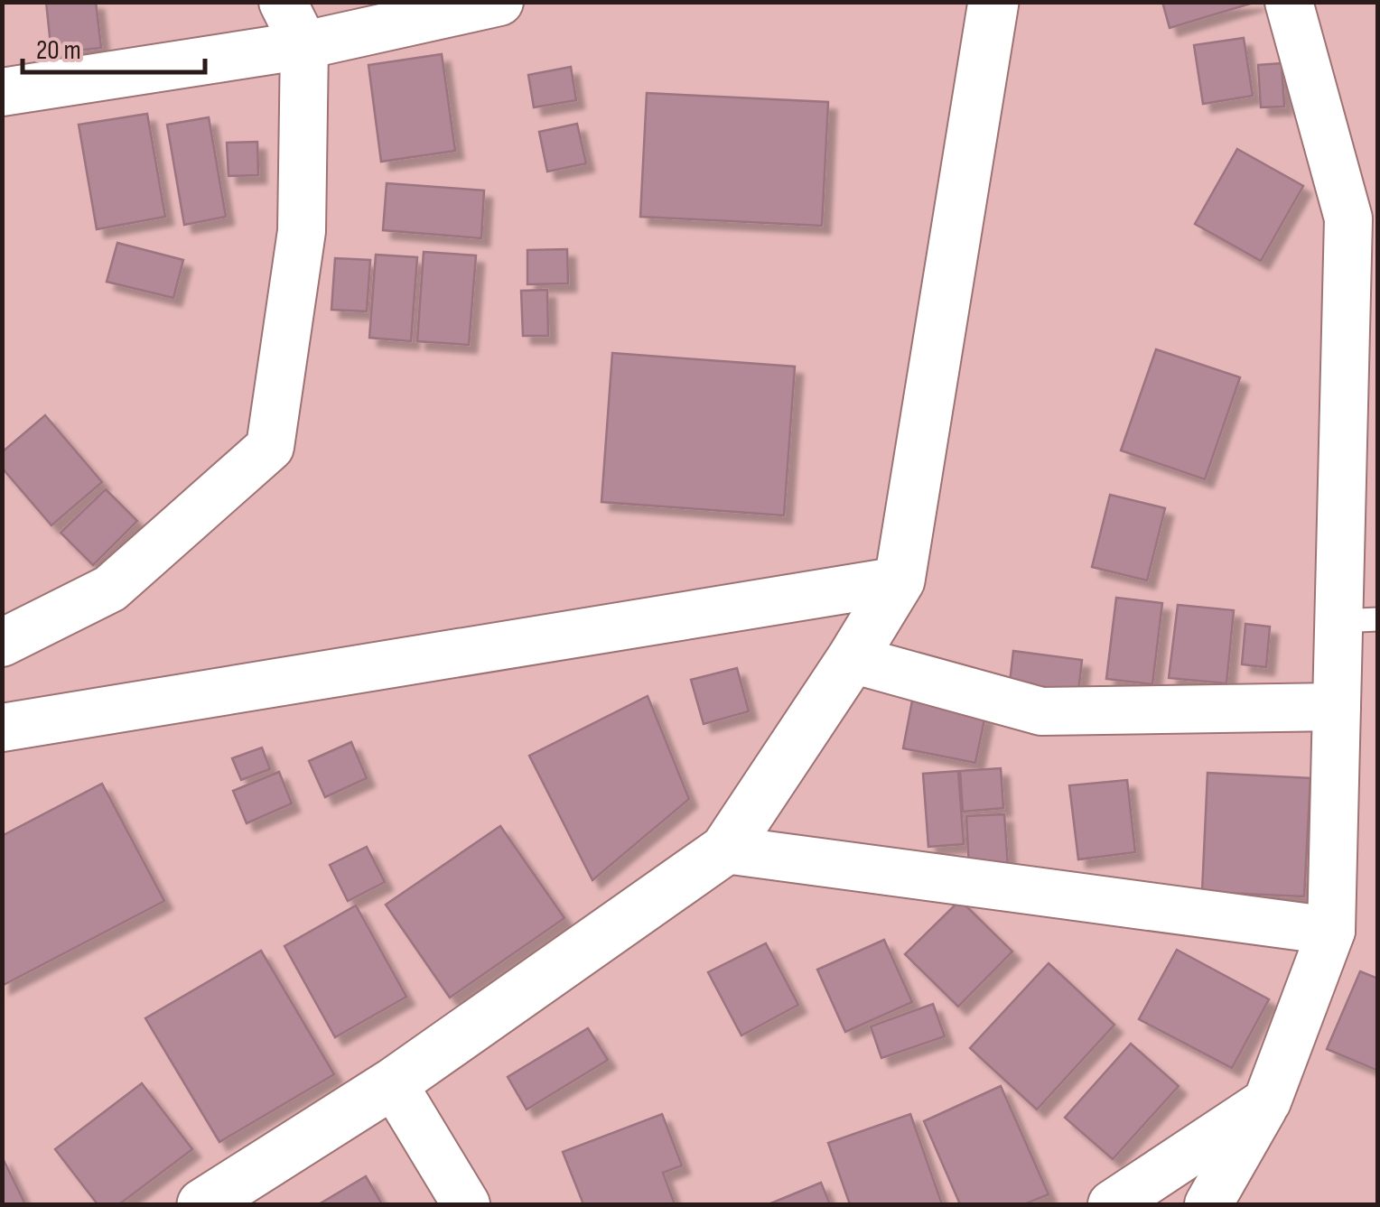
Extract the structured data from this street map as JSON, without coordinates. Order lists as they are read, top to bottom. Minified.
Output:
{"scale_bar":"20 m"}
